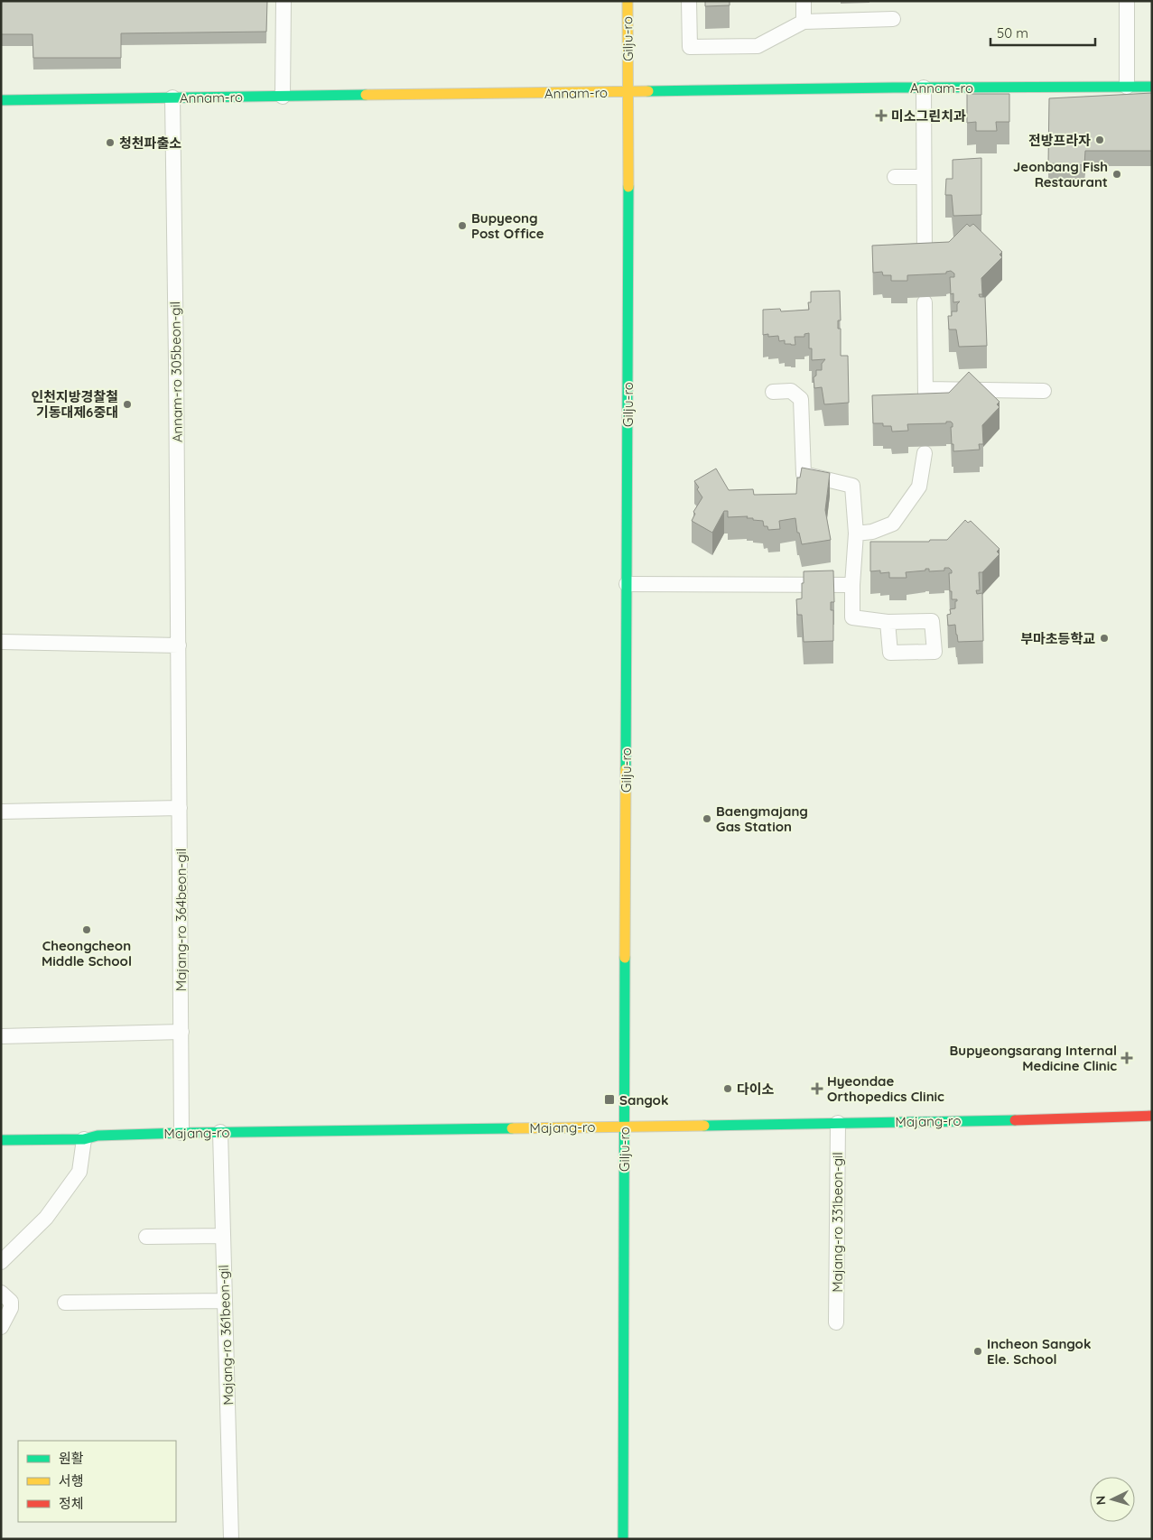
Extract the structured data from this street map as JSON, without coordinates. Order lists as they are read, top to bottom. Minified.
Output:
{"streets":{"main road":["Gilju-ro","Annam-ro","Majang-ro"],"street":["Annam-ro 305beon-gil","Majang-ro 364beon-gil","Majang-ro 331beon-gil","Majang-ro 361beon-gil"]},"crossings":[["Gilju-ro","Annam-ro"],["Gilju-ro","Majang-ro"],["Annam-ro","Annam-ro 305beon-gil"],["Annam-ro 305beon-gil","Majang-ro 364beon-gil"],["Majang-ro 364beon-gil","Majang-ro"],["Majang-ro","Majang-ro 331beon-gil"],["Majang-ro","Majang-ro 361beon-gil"]],"places":{"health":["미소그린치과","Bupyeongsarang Internal Medicine Clinic","Hyeondae Orthopedics Clinic"],"other":["전방프라자","청천파출소","Jeonbang Fish Restaurant","Bupyeong Post Office","인천지방경찰철 기동대제6중대","부마초등학교","Baengmajang Gas Station","Cheongcheon Middle School","다이소","Incheon Sangok Ele. School"],"transit":["Sangok"]},"legend":["원활","서행","정체"],"scale_bar":"50 m","north":"left"}
